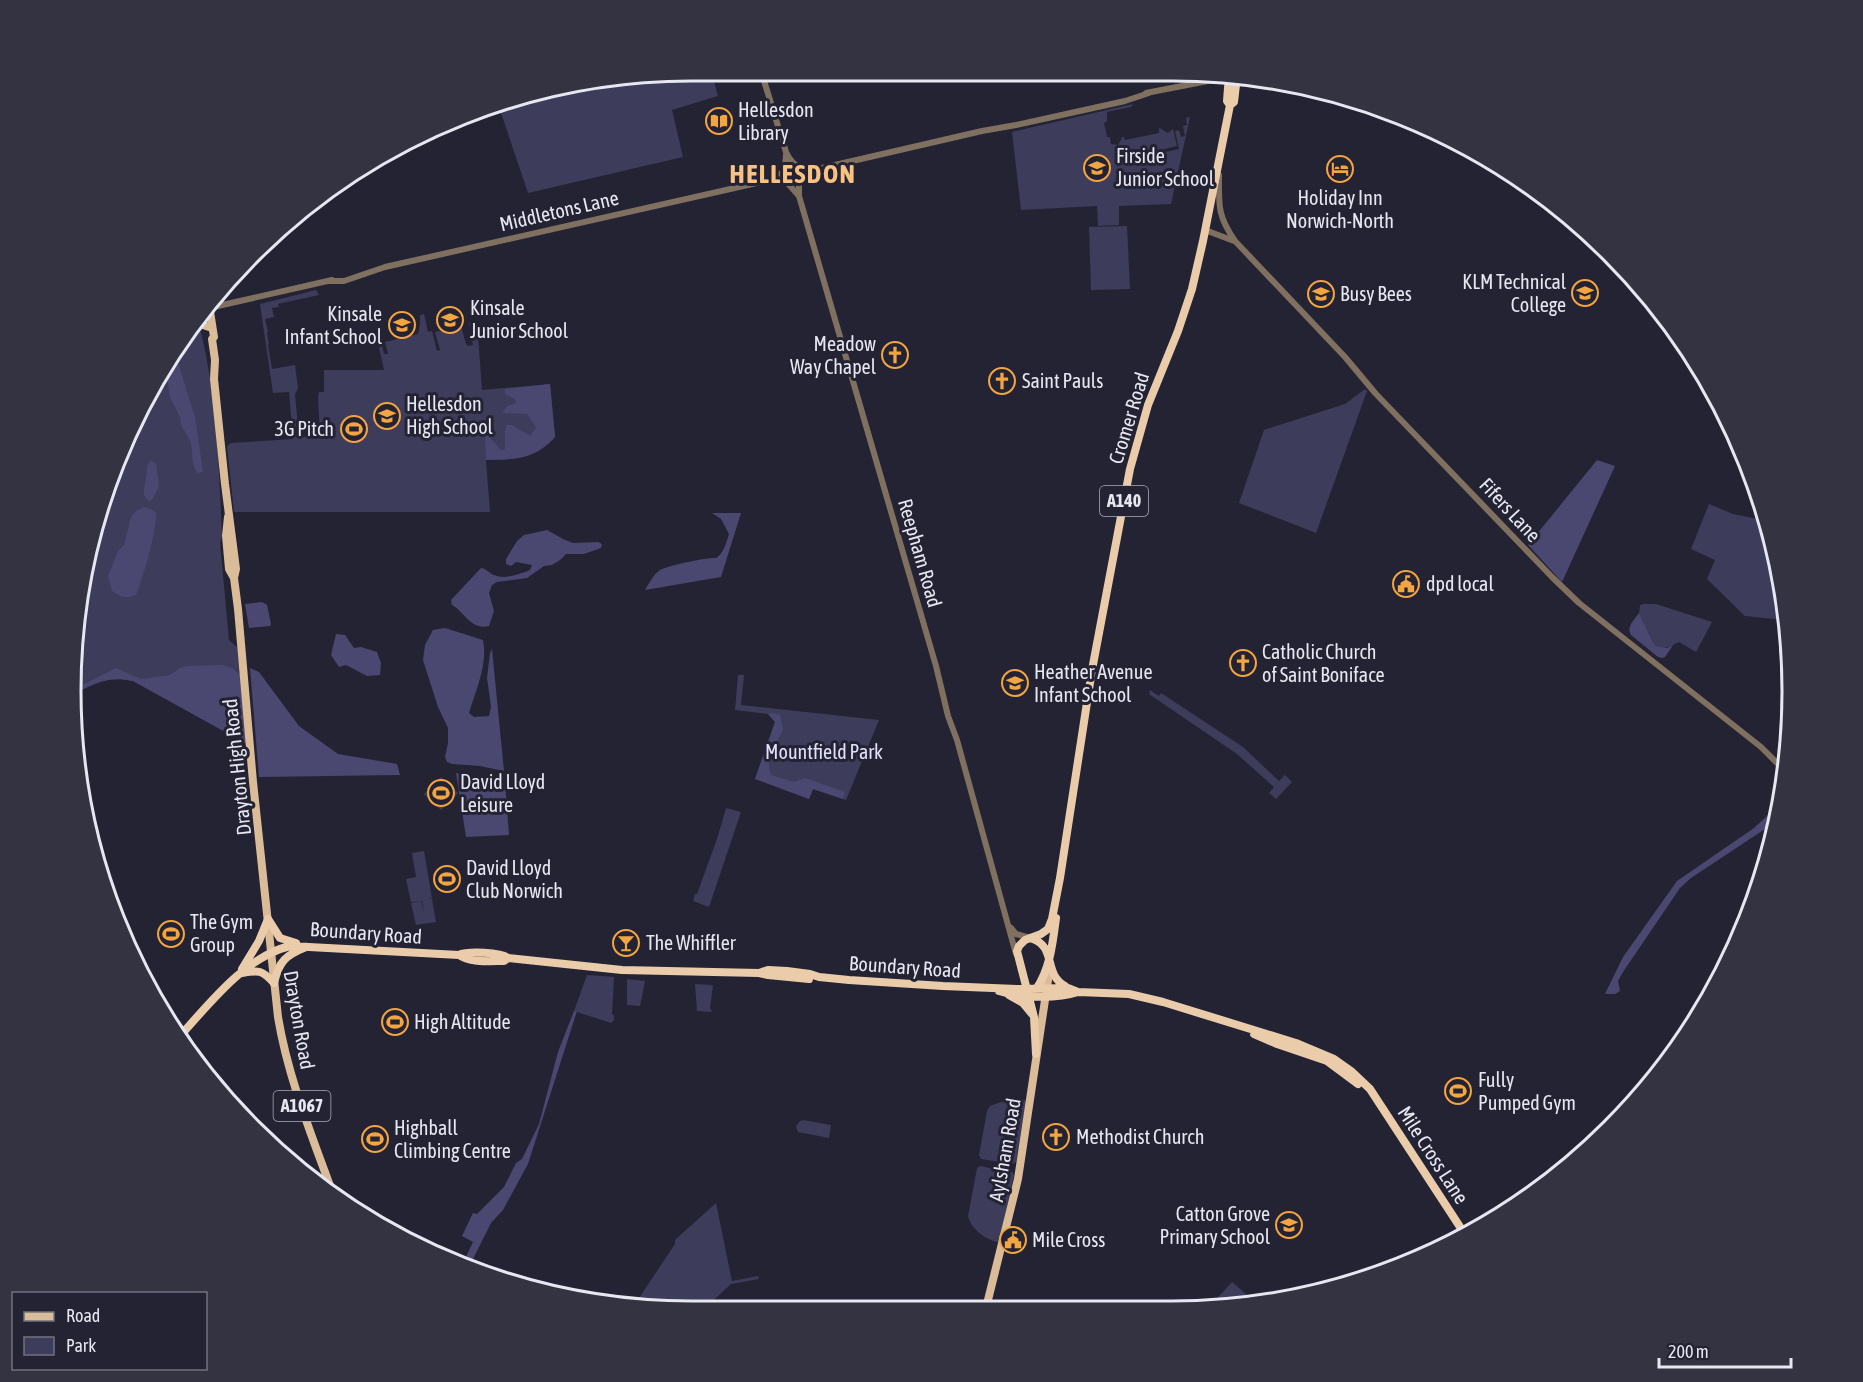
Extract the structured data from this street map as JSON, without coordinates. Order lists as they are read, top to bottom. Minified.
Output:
{"streets":{"highway":["Cromer Road","A140","Reepham Road","Boundary Road","Mile Cross Lane"],"main road":["Drayton High Road","Drayton Road","A1067","Aylsham Road"],"street":["Middletons Lane","Fifers Lane"]},"crossings":[["Middletons Lane","Reepham Road"],["Cromer Road","A140"],["Cromer Road","Fifers Lane"],["Cromer Road","Reepham Road"],["Cromer Road","Boundary Road"],["Cromer Road","Aylsham Road"],["Cromer Road","Mile Cross Lane"],["A140","Reepham Road"],["A140","Boundary Road"],["Reepham Road","Boundary Road"],["Reepham Road","Aylsham Road"],["Reepham Road","Mile Cross Lane"],["Drayton High Road","Boundary Road"],["Drayton High Road","Drayton Road"],["Boundary Road","Drayton Road"],["Boundary Road","Aylsham Road"],["Boundary Road","Mile Cross Lane"],["Aylsham Road","Mile Cross Lane"]],"districts":["HELLESDON"],"parks":["Mountfield Park"],"places":{"library":["Hellesdon Library"],"school or university":["Firside Junior School","KLM Technical College","Busy Bees","Kinsale Junior School","Kinsale Infant School","Hellesdon High School","Heather Avenue Infant School","Catton Grove Primary School"],"hotel":["Holiday Inn Norwich-North"],"church":["Meadow Way Chapel","Saint Pauls","Catholic Church of Saint Boniface","Methodist Church"],"sports":["3G Pitch","David Lloyd Leisure","David Lloyd Club Norwich","The Gym Group","High Altitude","Fully Pumped Gym","Highball Climbing Centre"],"public building":["dpd local","Mile Cross"],"bar":["The Whiffler"]},"legend":["Road","Park"],"scale_bar":"200 m"}
